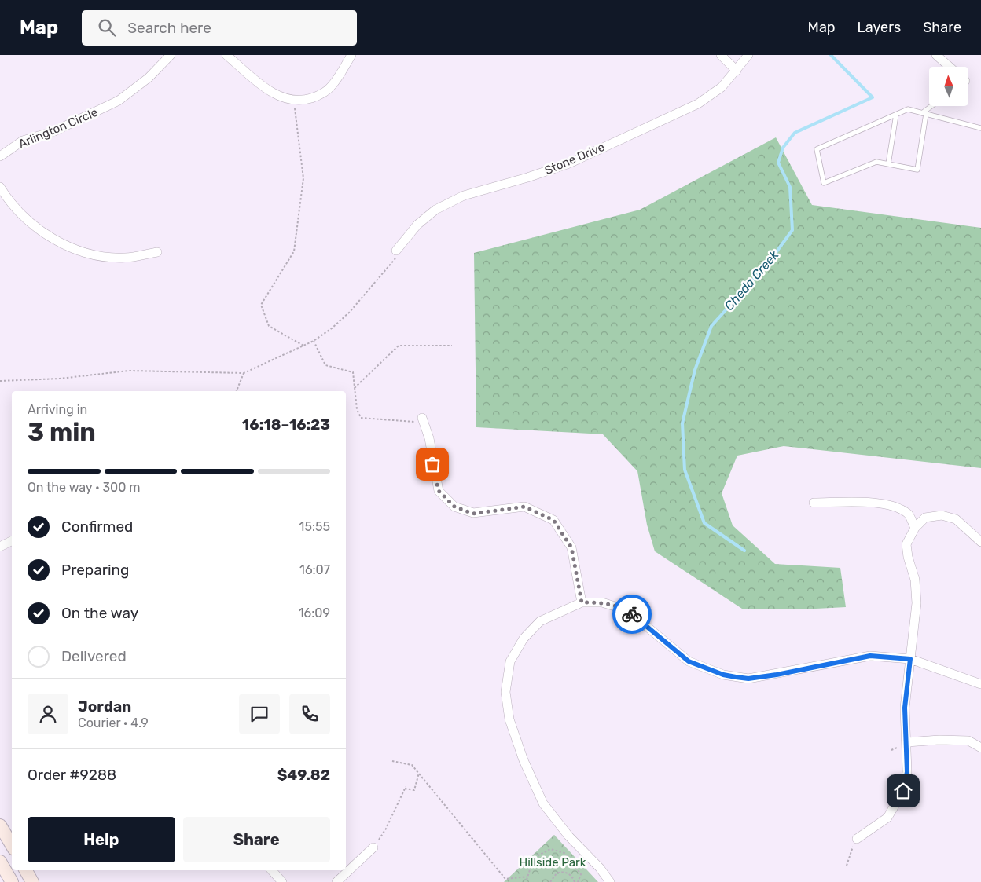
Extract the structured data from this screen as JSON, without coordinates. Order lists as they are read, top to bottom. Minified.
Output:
{"streets":{"street":["Arlington Circle","Stone Drive"]},"water":["Cheda Creek"],"parks":["Hillside Park"],"north":"top","page":{"header":"Map","search":"Search here","nav":["Map","Layers","Share"],"heading":["3 min","Arriving in","16:18–16:23"],"panel":["Jordan","Courier · 4.9","Order #9288","$49.82"],"bar":"On the way · 300 m","list":[["Confirmed","15:55"],["Preparing","16:07"],["On the way","16:09"],"Delivered"],"buttons":["Help","Share"]}}
